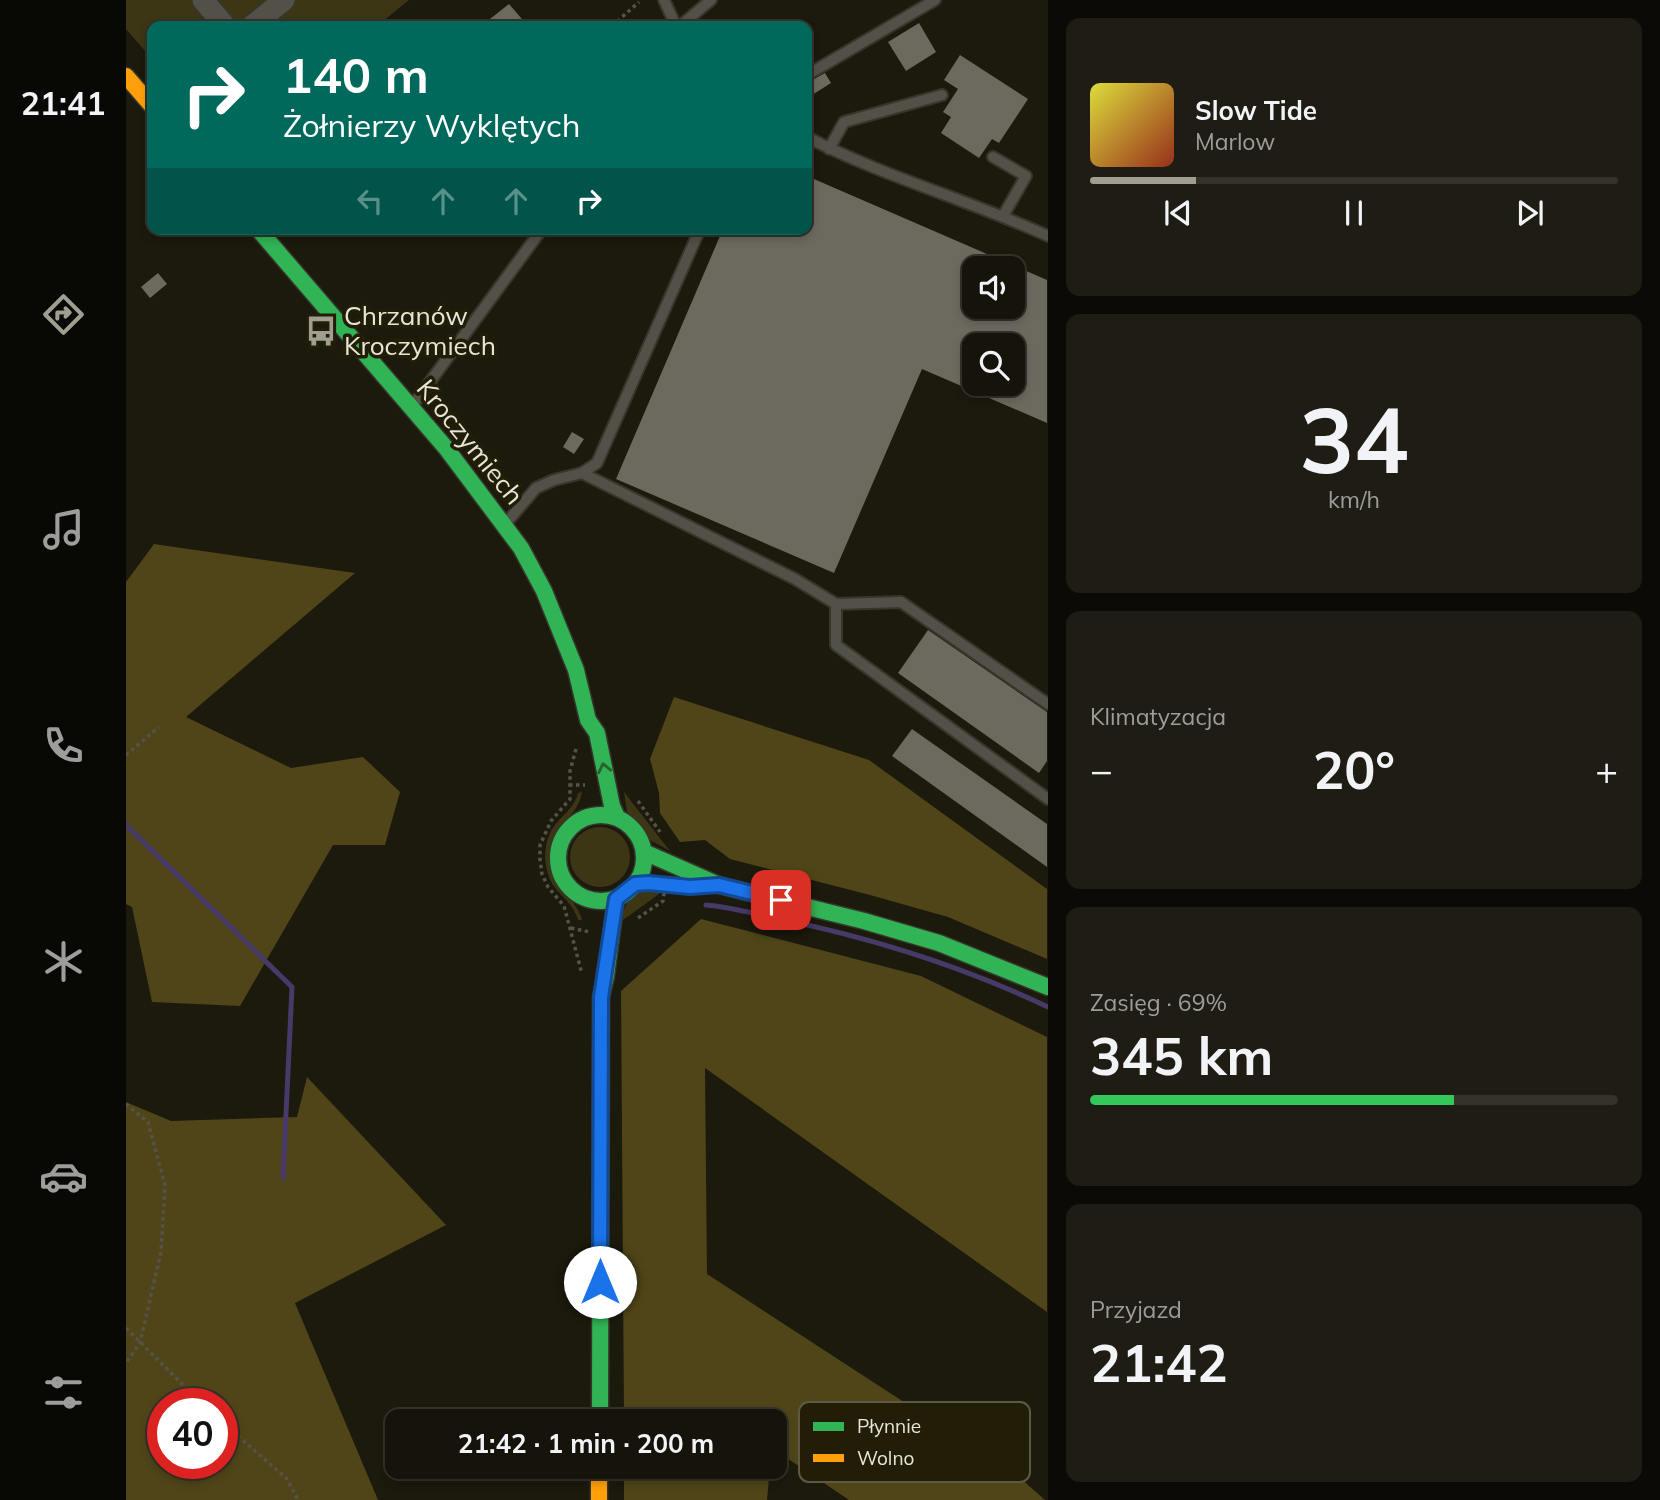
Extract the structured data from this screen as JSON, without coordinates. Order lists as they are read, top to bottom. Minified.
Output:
{"streets":{"main road":["Kroczymiech"]},"places":{"bus stop":["Chrzanów Kroczymiech"]},"legend":["Płynnie","Wolno"],"page":{"tabs":"21:41","turn":["140 m","Żołnierzy Wyklętych"],"song":["Slow Tide","Marlow"],"tile":[["34","km/h"],"Klimatyzacja",["Zasięg · 69%","345 km"],["Przyjazd","21:42"]],"heat":["−","20°","+"],"limit":"40","trip":"21:42 · 1 min · 200 m"}}
